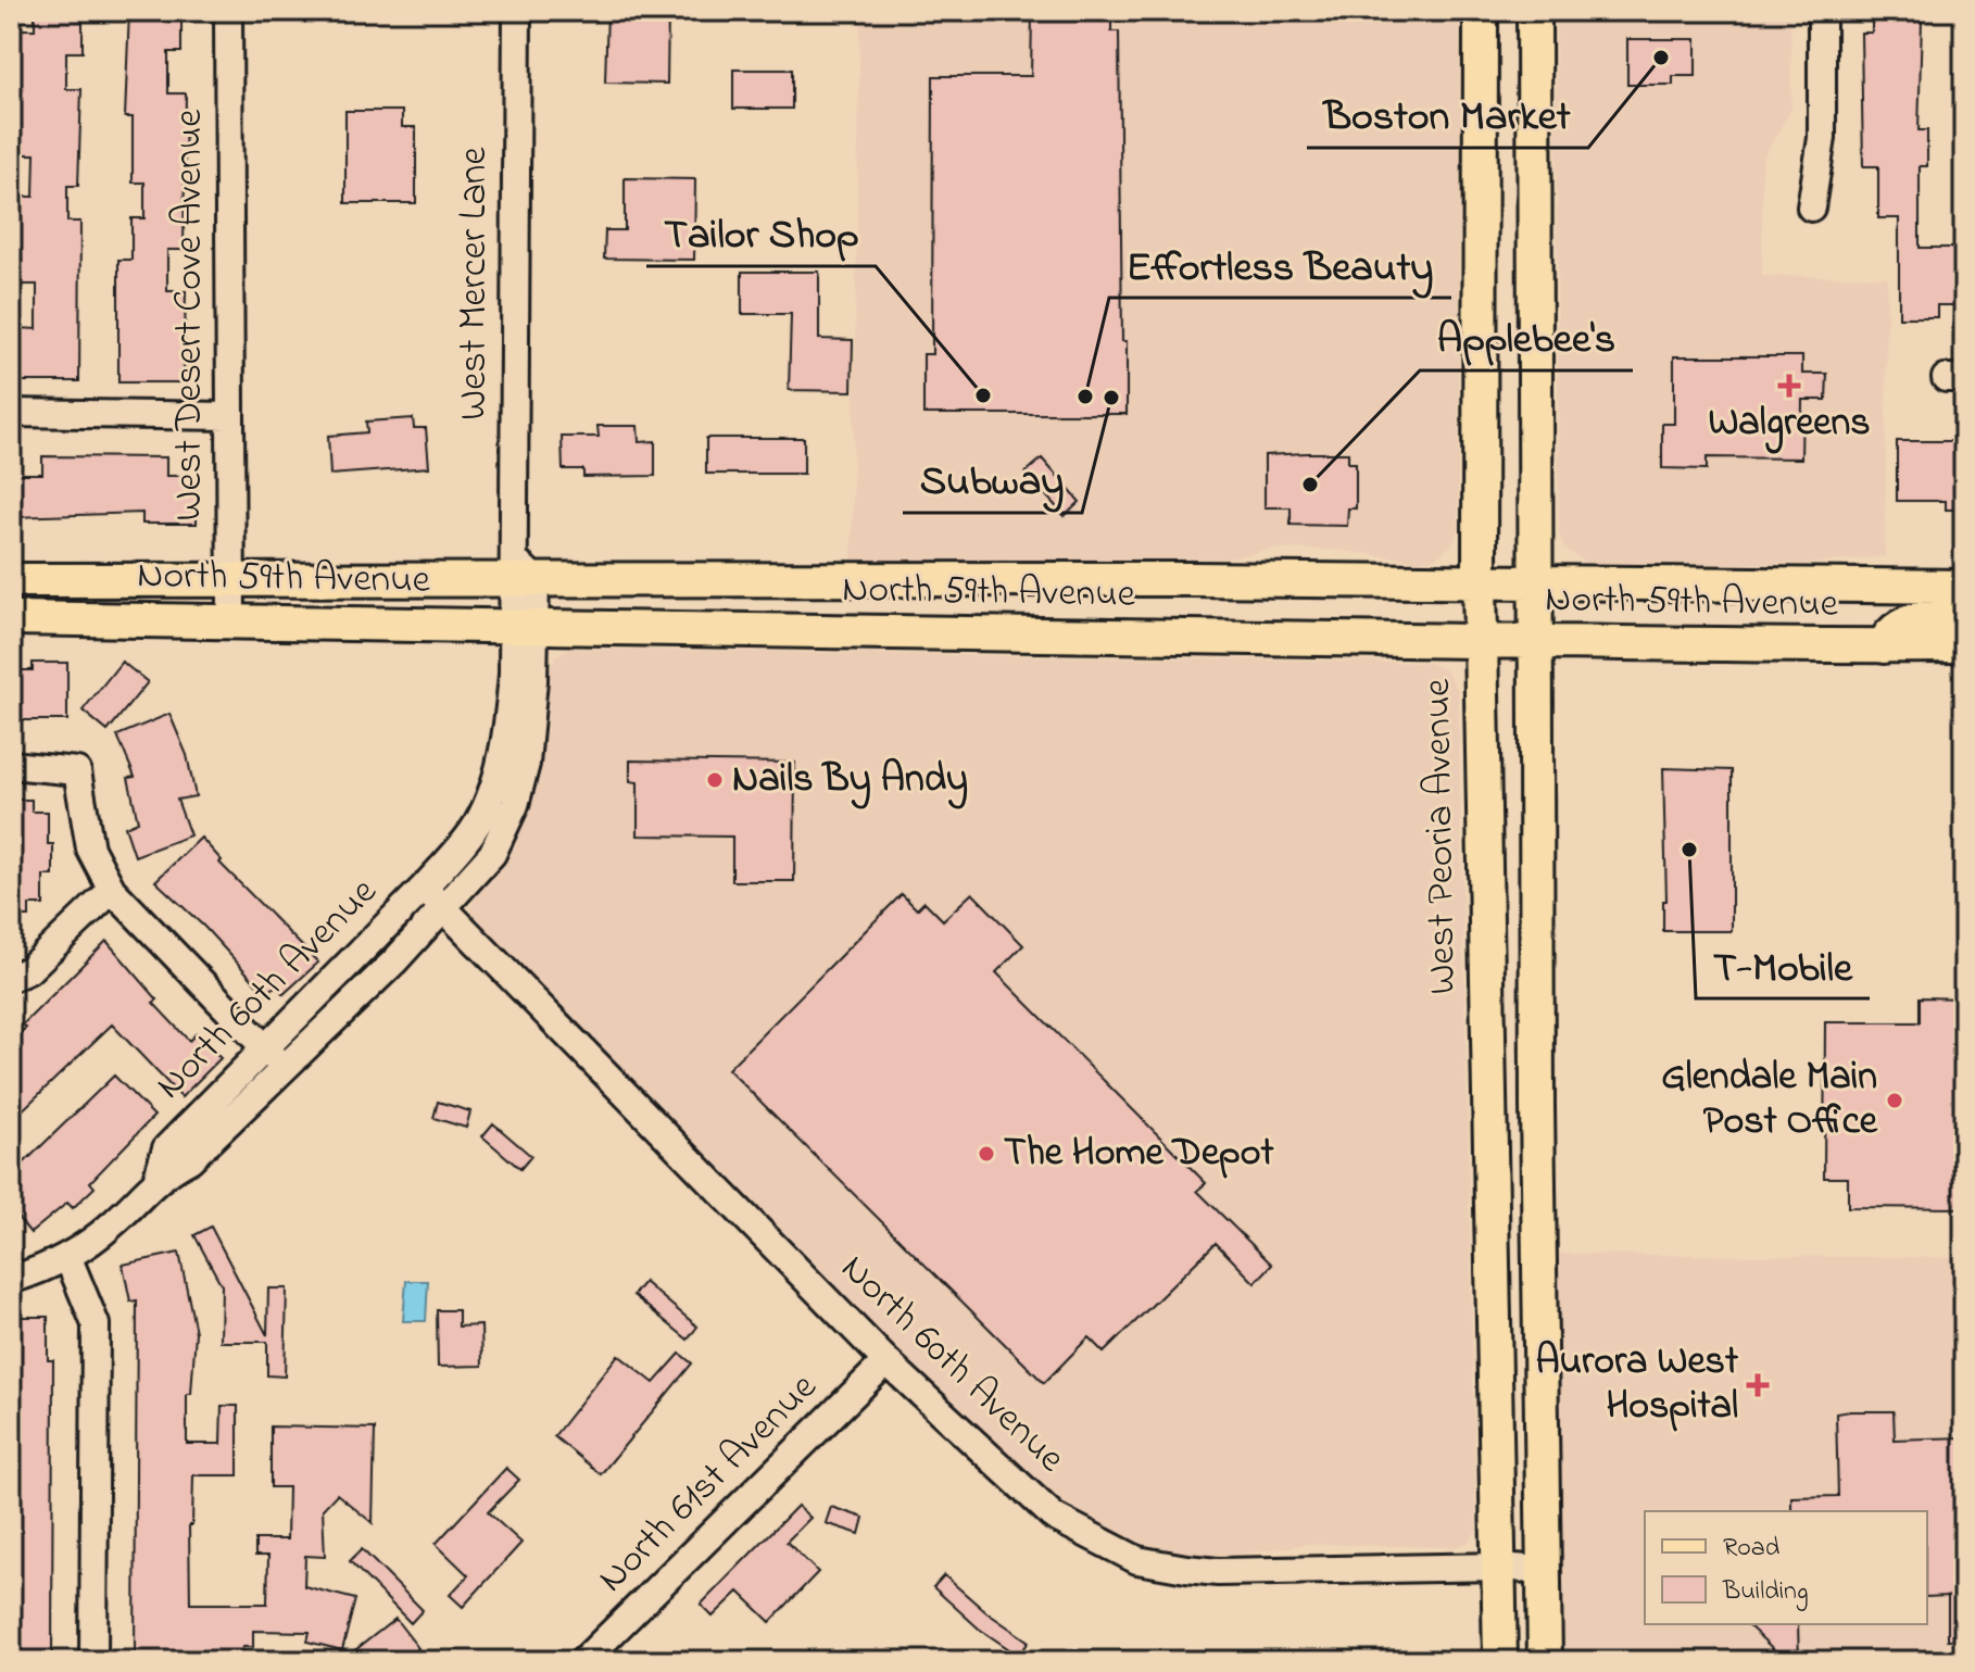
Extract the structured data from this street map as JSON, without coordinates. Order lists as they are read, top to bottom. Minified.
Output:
{"streets":{"main road":["North 59th Avenue","West Peoria Avenue"],"street":["West Mercer Lane","West Desert Cove Avenue","North 60th Avenue","North 61st Avenue"]},"crossings":[["West Mercer Lane","North 59th Avenue"],["West Mercer Lane","North 60th Avenue"],["West Desert Cove Avenue","North 59th Avenue"],["North 59th Avenue","West Peoria Avenue"],["West Peoria Avenue","North 60th Avenue"],["North 60th Avenue","North 61st Avenue"]],"places":{"other":["Boston Market","Tailor Shop","Effortless Beauty","Subway","Applebee's","Nails By Andy","T-Mobile","Glendale Main Post Office","The Home Depot"],"health":["Walgreens","Aurora West Hospital"]},"legend":["Road","Building"]}
